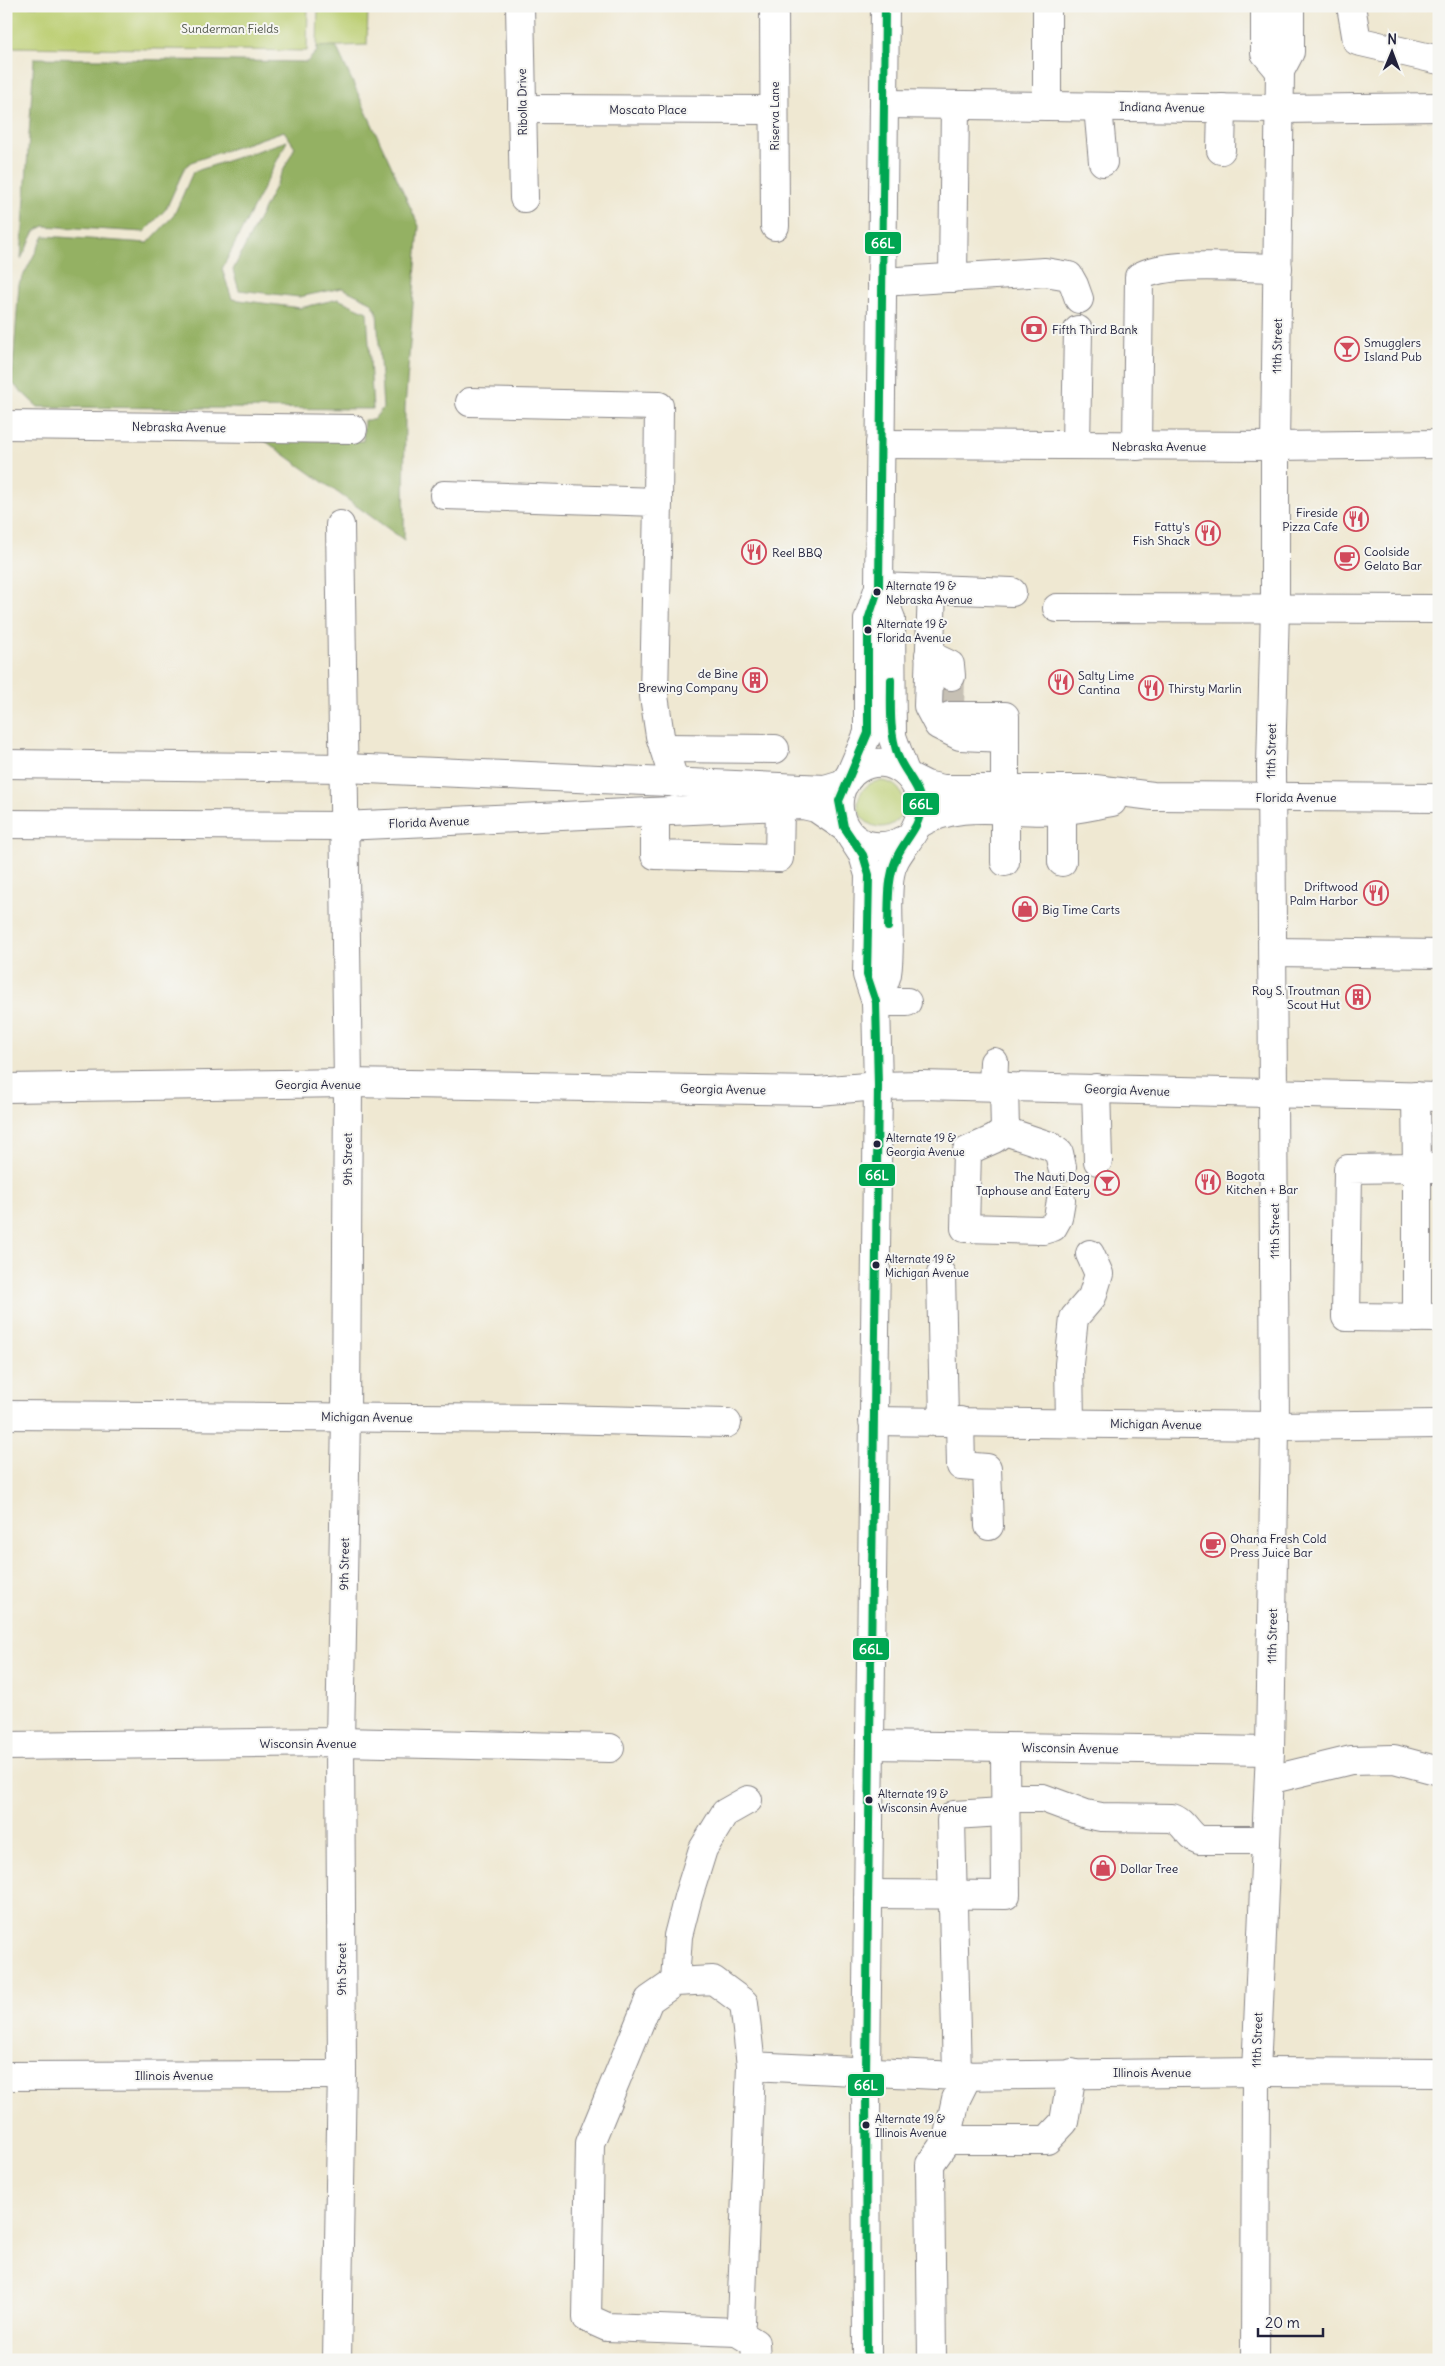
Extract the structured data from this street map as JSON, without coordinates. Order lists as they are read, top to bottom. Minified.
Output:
{"streets":{"street":["Ribolla Drive","Indiana Avenue","Moscato Place","Riserva Lane","11th Street","Nebraska Avenue","Florida Avenue","Georgia Avenue","9th Street","Michigan Avenue","Wisconsin Avenue","Illinois Avenue"]},"crossings":[["Ribolla Drive","Moscato Place"],["Indiana Avenue","11th Street"],["Moscato Place","Riserva Lane"],["11th Street","Nebraska Avenue"],["11th Street","Florida Avenue"],["11th Street","Georgia Avenue"],["11th Street","Michigan Avenue"],["11th Street","Wisconsin Avenue"],["11th Street","Illinois Avenue"],["Florida Avenue","9th Street"],["Georgia Avenue","9th Street"],["9th Street","Michigan Avenue"],["9th Street","Wisconsin Avenue"],["9th Street","Illinois Avenue"]],"parks":["Sunderman Fields"],"places":{"bank":["Fifth Third Bank"],"bar":["Smugglers Island Pub","The Nauti Dog Taphouse and Eatery"],"restaurant":["Fireside Pizza Cafe","Fatty's Fish Shack","Reel BBQ","Salty Lime Cantina","Thirsty Marlin","Driftwood Palm Harbor","Bogota Kitchen + Bar"],"cafe":["Coolside Gelato Bar","Ohana Fresh Cold Press Juice Bar"],"other":["Alternate 19 & Nebraska Avenue","Alternate 19 & Florida Avenue","Alternate 19 & Georgia Avenue","Alternate 19 & Michigan Avenue","Alternate 19 & Wisconsin Avenue","Alternate 19 & Illinois Avenue"],"building":["de Bine Brewing Company","Roy S. Troutman Scout Hut"],"shop":["Big Time Carts","Dollar Tree"]},"lines":["transit line 66L"],"scale_bar":"20 m","north":"top"}
